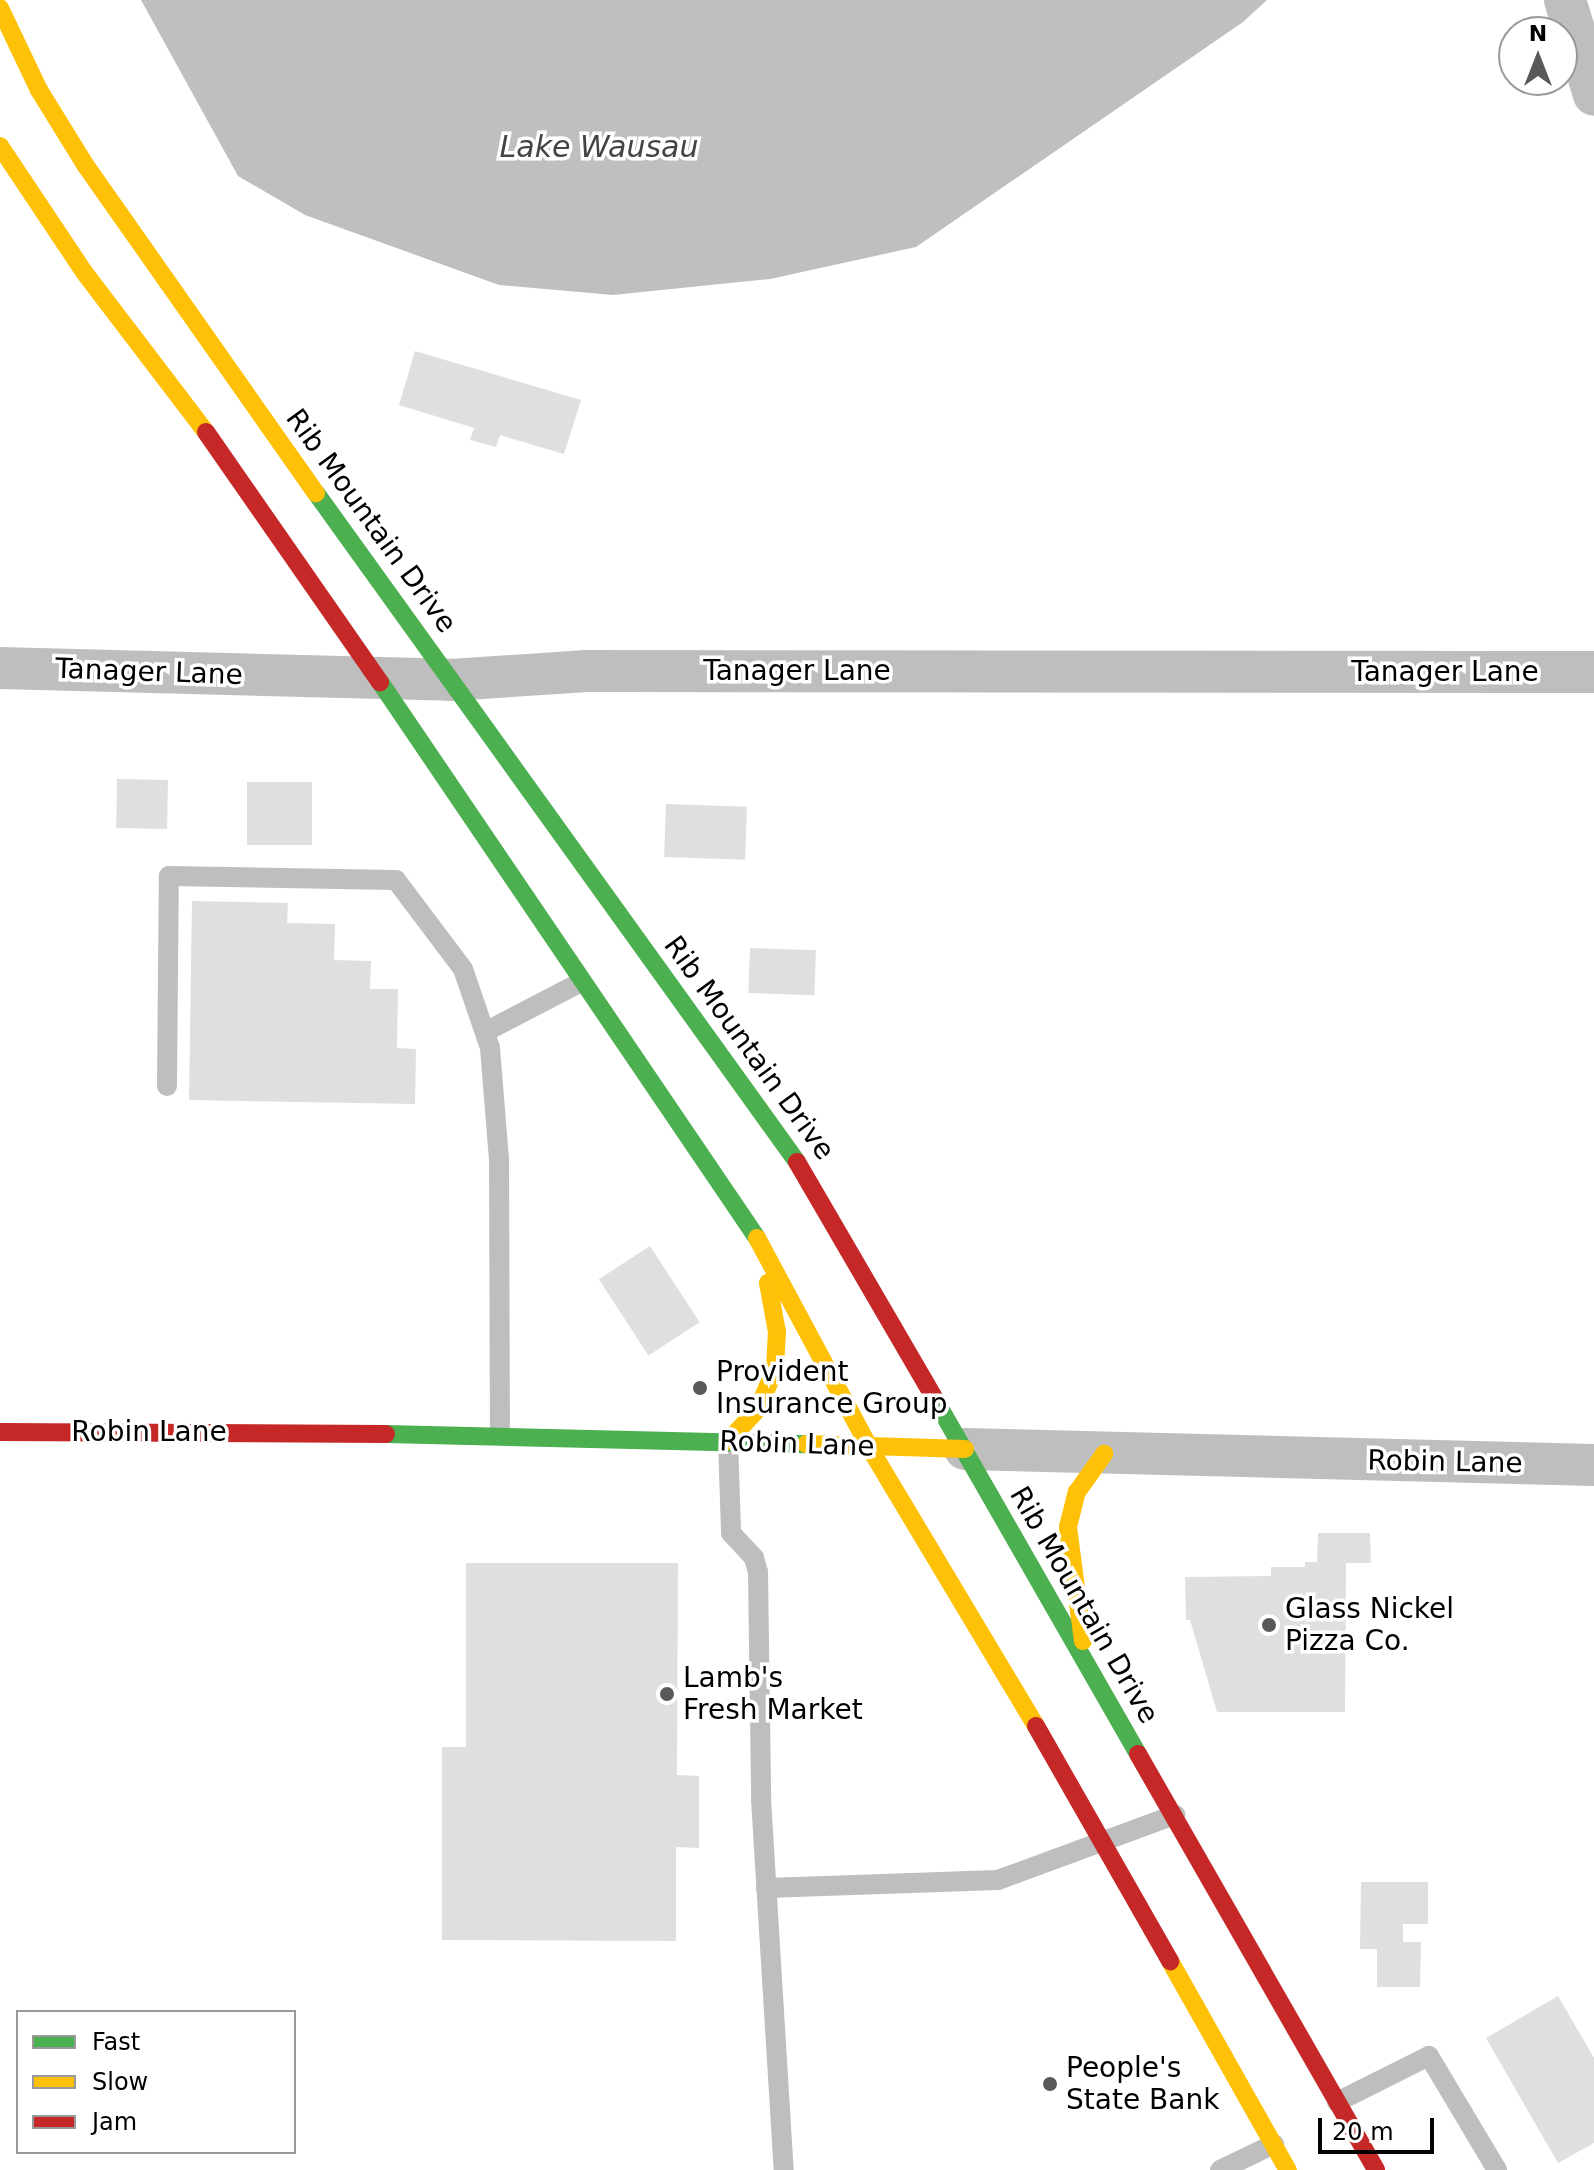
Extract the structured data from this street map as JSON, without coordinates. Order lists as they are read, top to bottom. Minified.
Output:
{"streets":{"main road":["Rib Mountain Drive","Robin Lane"],"street":["Tanager Lane"]},"crossings":[["Rib Mountain Drive","Tanager Lane"],["Rib Mountain Drive","Robin Lane"]],"water":["Lake Wausau"],"places":["Provident Insurance Group","Glass Nickel Pizza Co.","Lamb's Fresh Market","People's State Bank"],"legend":["Fast","Slow","Jam"],"scale_bar":"20 m","north":"top"}
